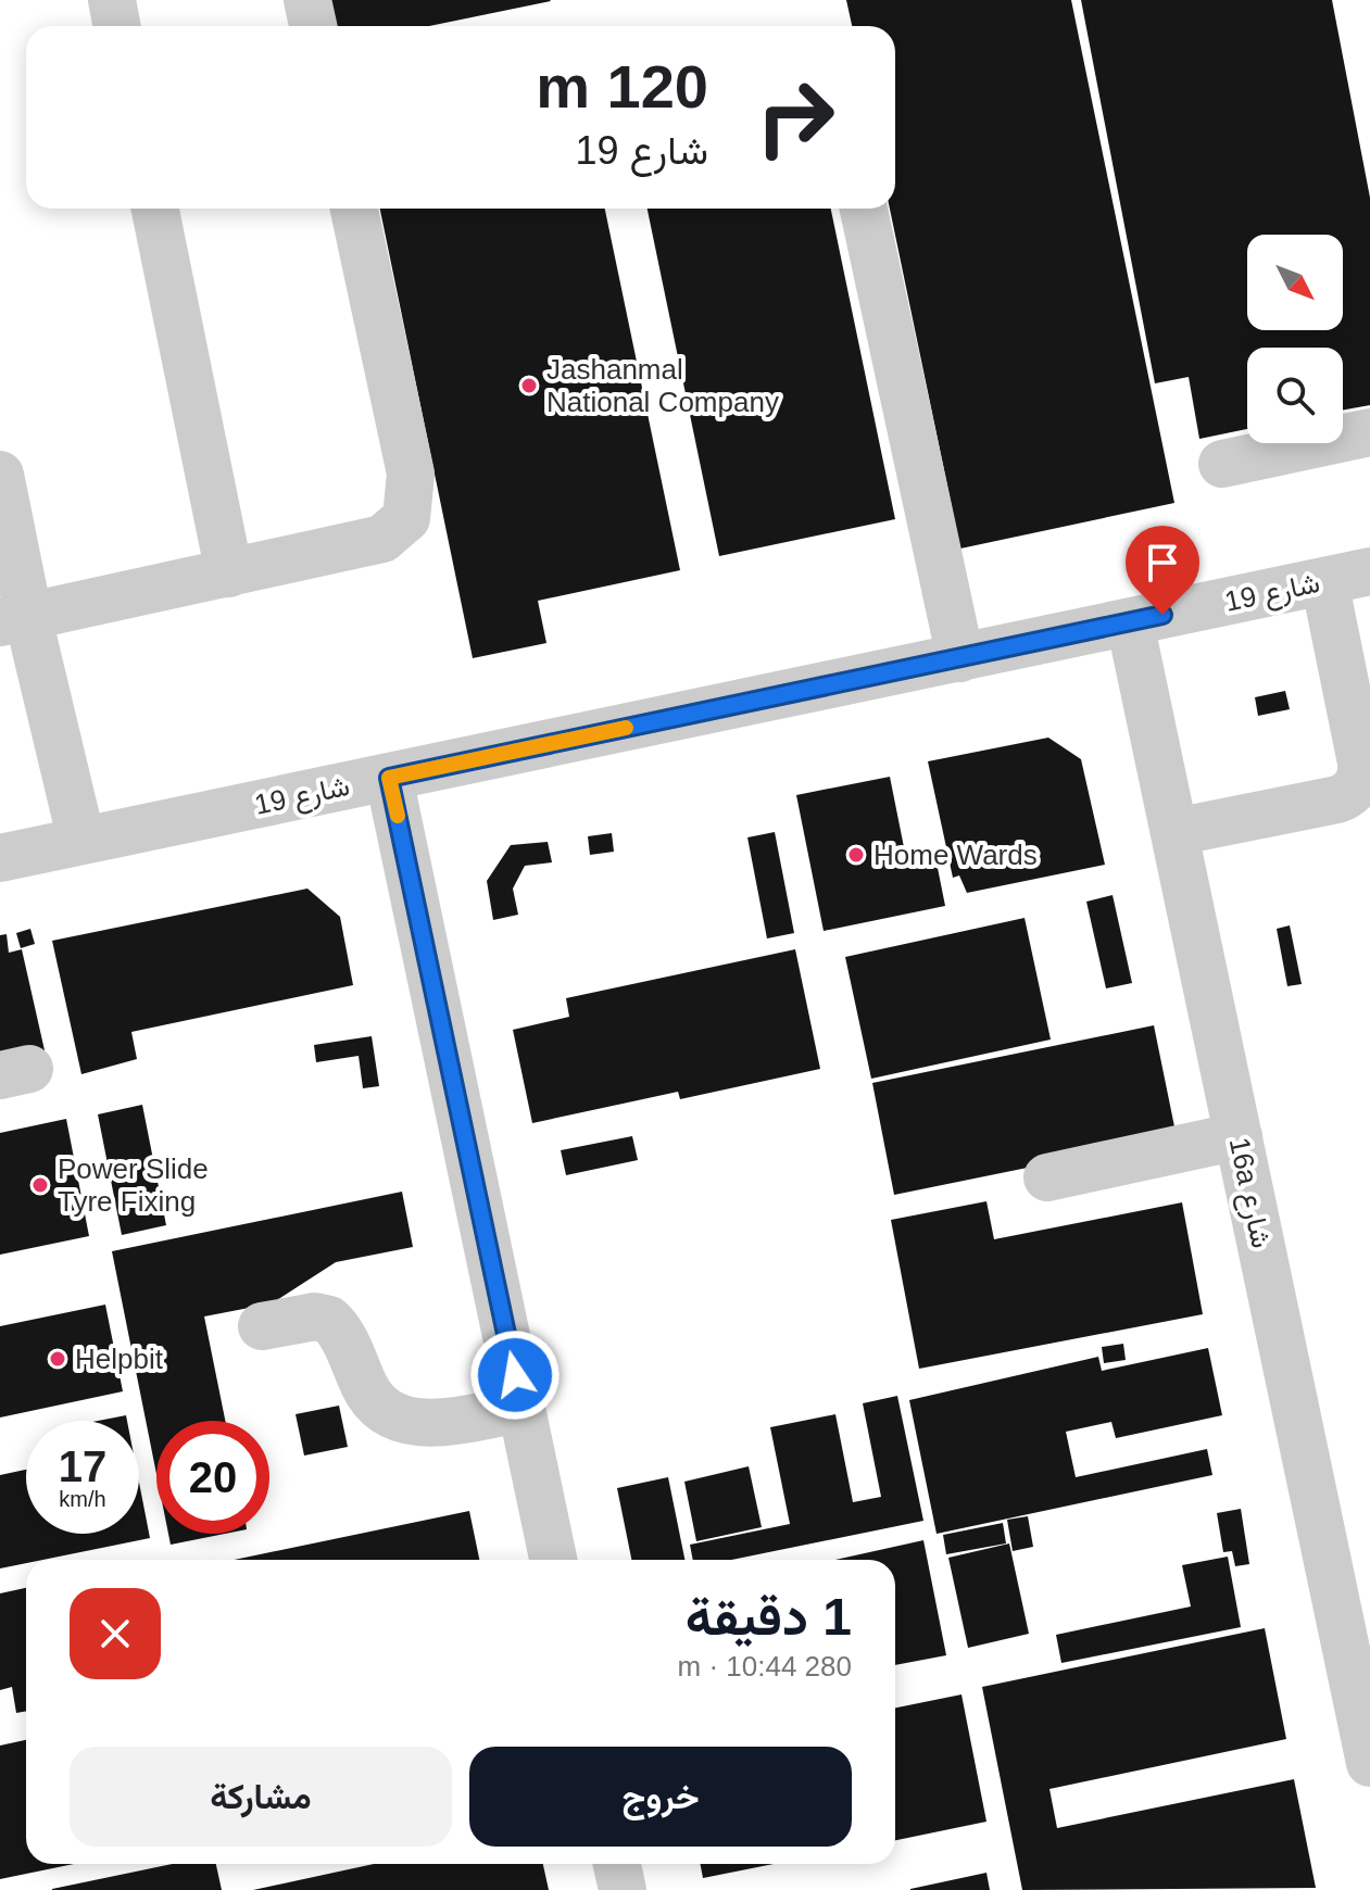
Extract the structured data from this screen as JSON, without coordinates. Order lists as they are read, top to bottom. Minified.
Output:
{"streets":{"lane":["شارع 19","16a شارع"]},"crossings":[["شارع 19","16a شارع"]],"places":["Jashanmal National Company","Home Wards","Power Slide Tyre Fixing","Helpbit"],"north":"bottom right","page":{"turn":["120 m","شارع 19"],"speed":"17 km/h","limit":"20","heading":["1 دقيقة","280 m · 10:44"],"buttons":["خروج","مشاركة"]}}
